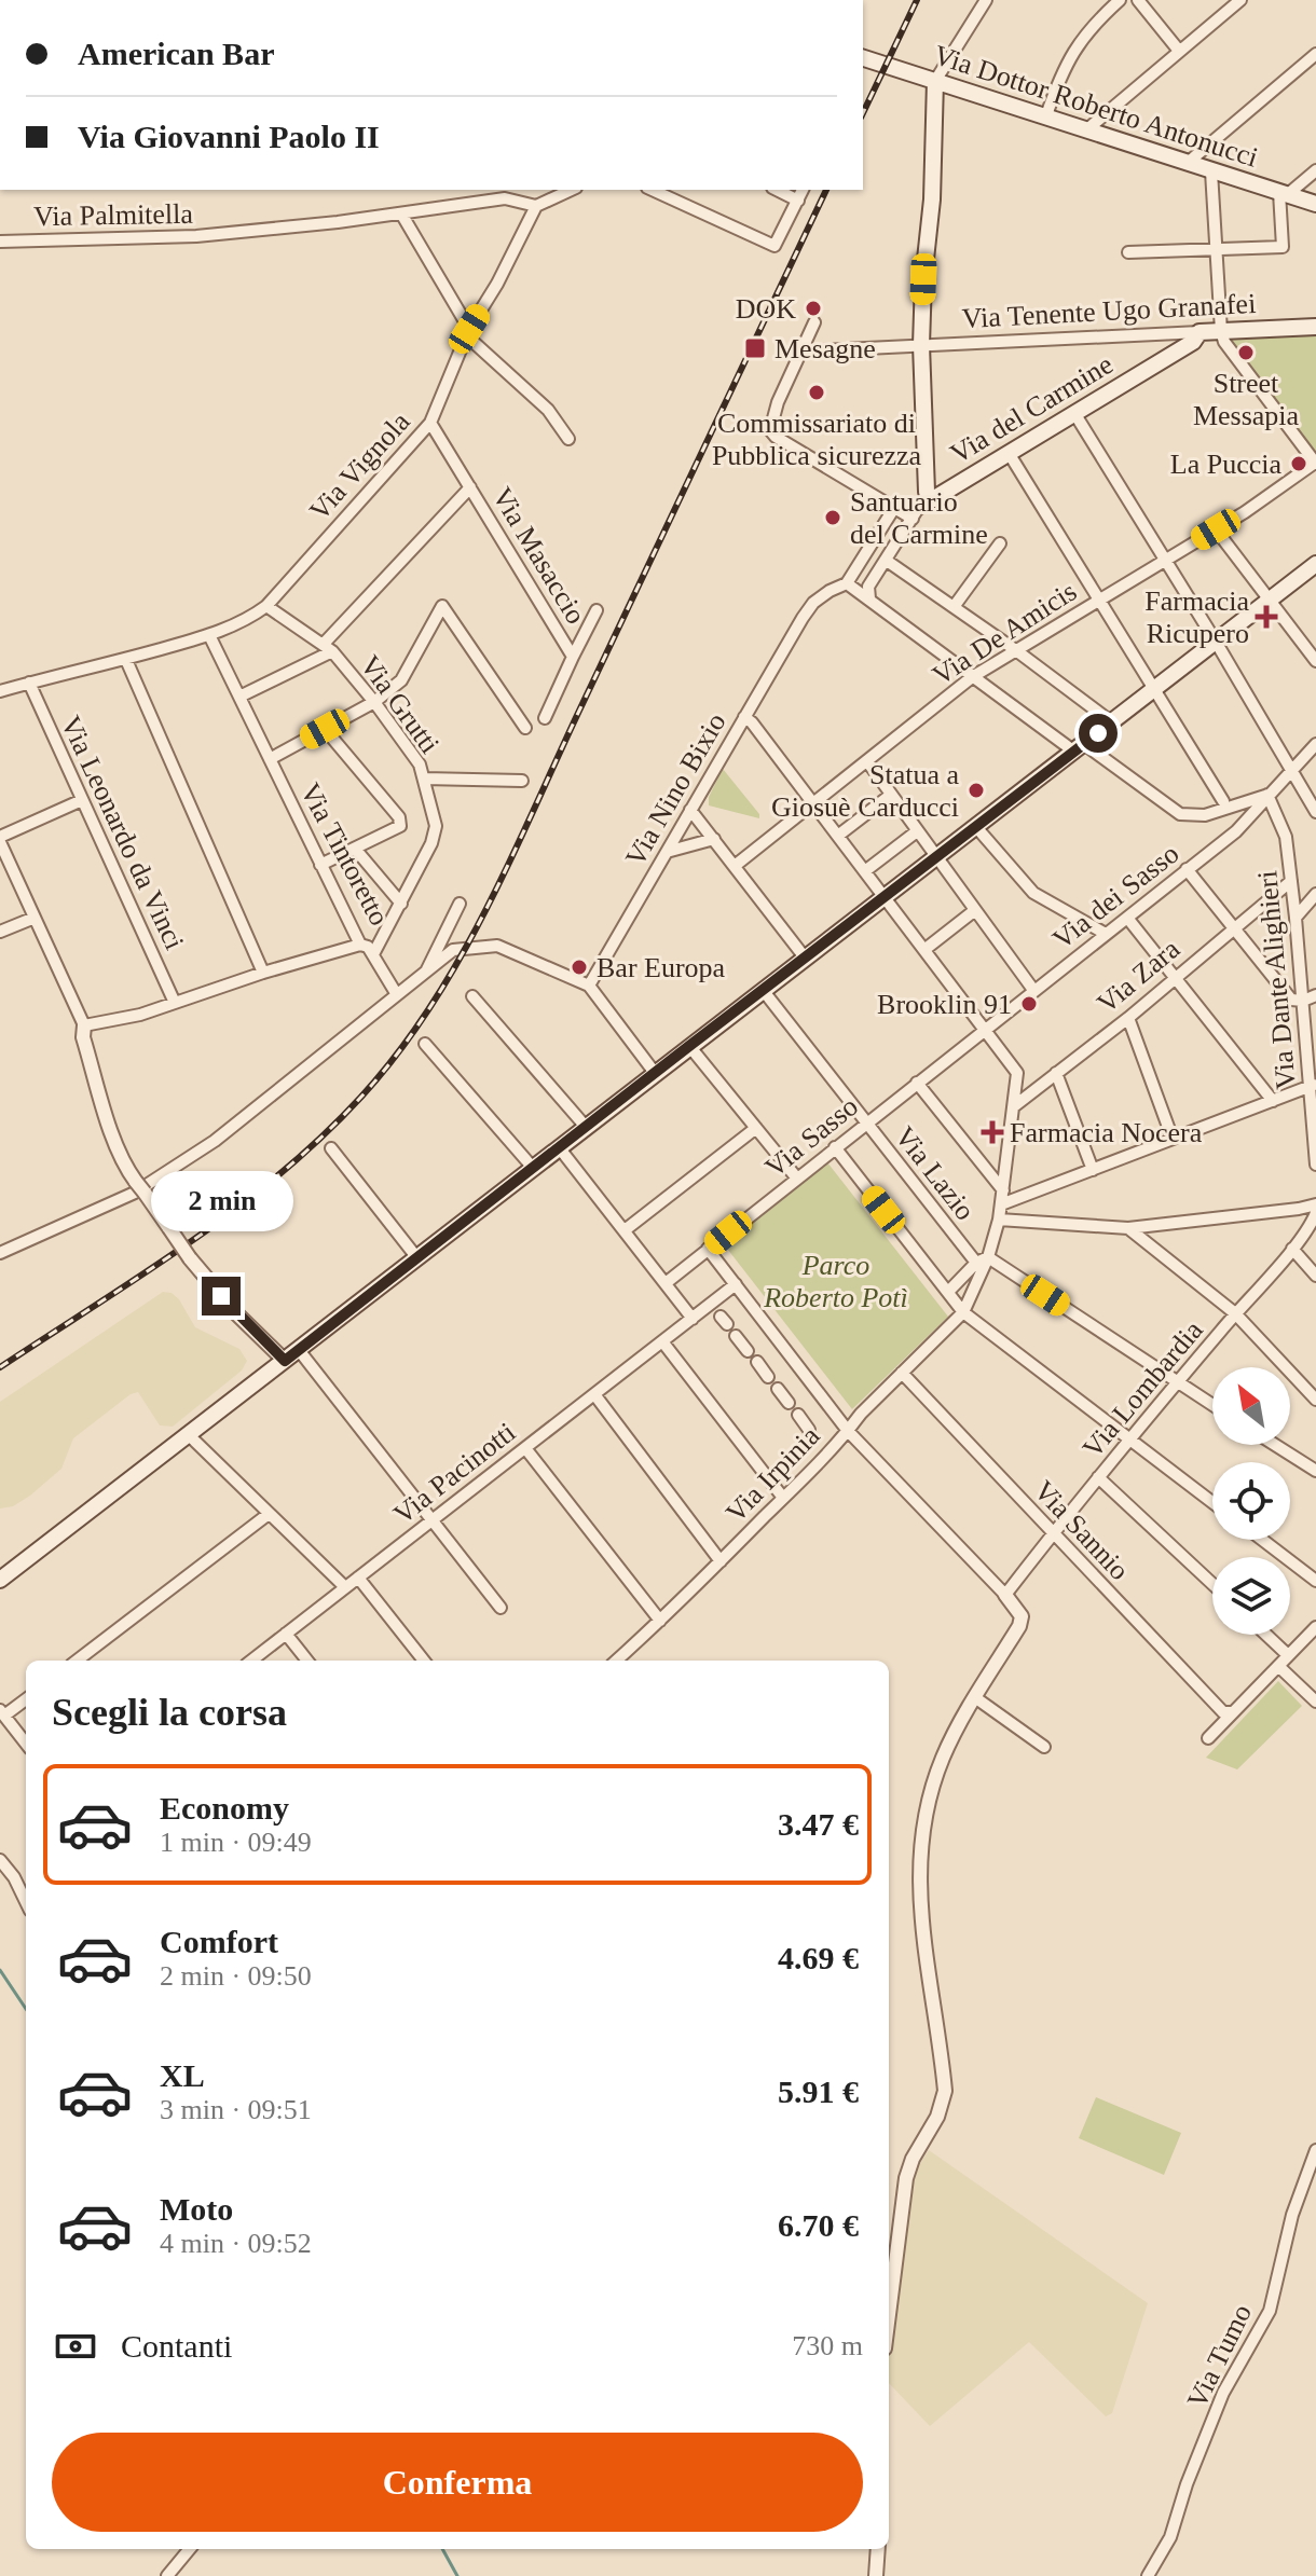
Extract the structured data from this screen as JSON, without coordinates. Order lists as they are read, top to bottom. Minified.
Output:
{"streets":{"main road":["Via Dottor Roberto Antonucci","Via Tenente Ugo Granafei","Via del Carmine"],"street":["Via Palmitella","Via Vignola","Via Masaccio","Via De Amicis","Via Grutti","Via Nino Bixio","Via Leonardo da Vinci","Via Tintoretto","Via dei Sasso","Via Zara","Via Dante Alighieri","Via Sasso","Via Lazio","Via Lombardia","Via Pacinotti","Via Irpinia","Via Sannio","Via Tumo"]},"crossings":[["Via Palmitella","Via Vignola"],["Via Tenente Ugo Granafei","Via del Carmine"],["Via Vignola","Via Masaccio"],["Via Vignola","Via Grutti"],["Via Vignola","Via Leonardo da Vinci"],["Via Vignola","Via Tintoretto"],["Via Grutti","Via Tintoretto"],["Via dei Sasso","Via Dante Alighieri"],["Via dei Sasso","Via Sasso"],["Via Zara","Via Dante Alighieri"],["Via Sasso","Via Lazio"],["Via Lombardia","Via Sannio"],["Via Irpinia","Via Sannio"]],"parks":["Parco Roberto Potì"],"places":{"other":["DOK","Street Messapia","Commissariato di Pubblica sicurezza","La Puccia","Santuario del Carmine","Statua a Giosuè Carducci","Bar Europa","Brooklin 91"],"transit":["Mesagne"],"health":["Farmacia Ricupero","Farmacia Nocera"]},"north":"top left","page":{"banner":["American Bar","Via Giovanni Paolo II"],"bubble":"2 min","heading":"Scegli la corsa","list":[{"name":"Economy","note":"1 min · 09:49","value":"3.47 €"},{"name":"Comfort","note":"2 min · 09:50","value":"4.69 €"},{"name":"XL","note":"3 min · 09:51","value":"5.91 €"},{"name":"Moto","note":"4 min · 09:52","value":"6.70 €"}],"pay":["Contanti","730 m"],"buttons":"Conferma"}}
